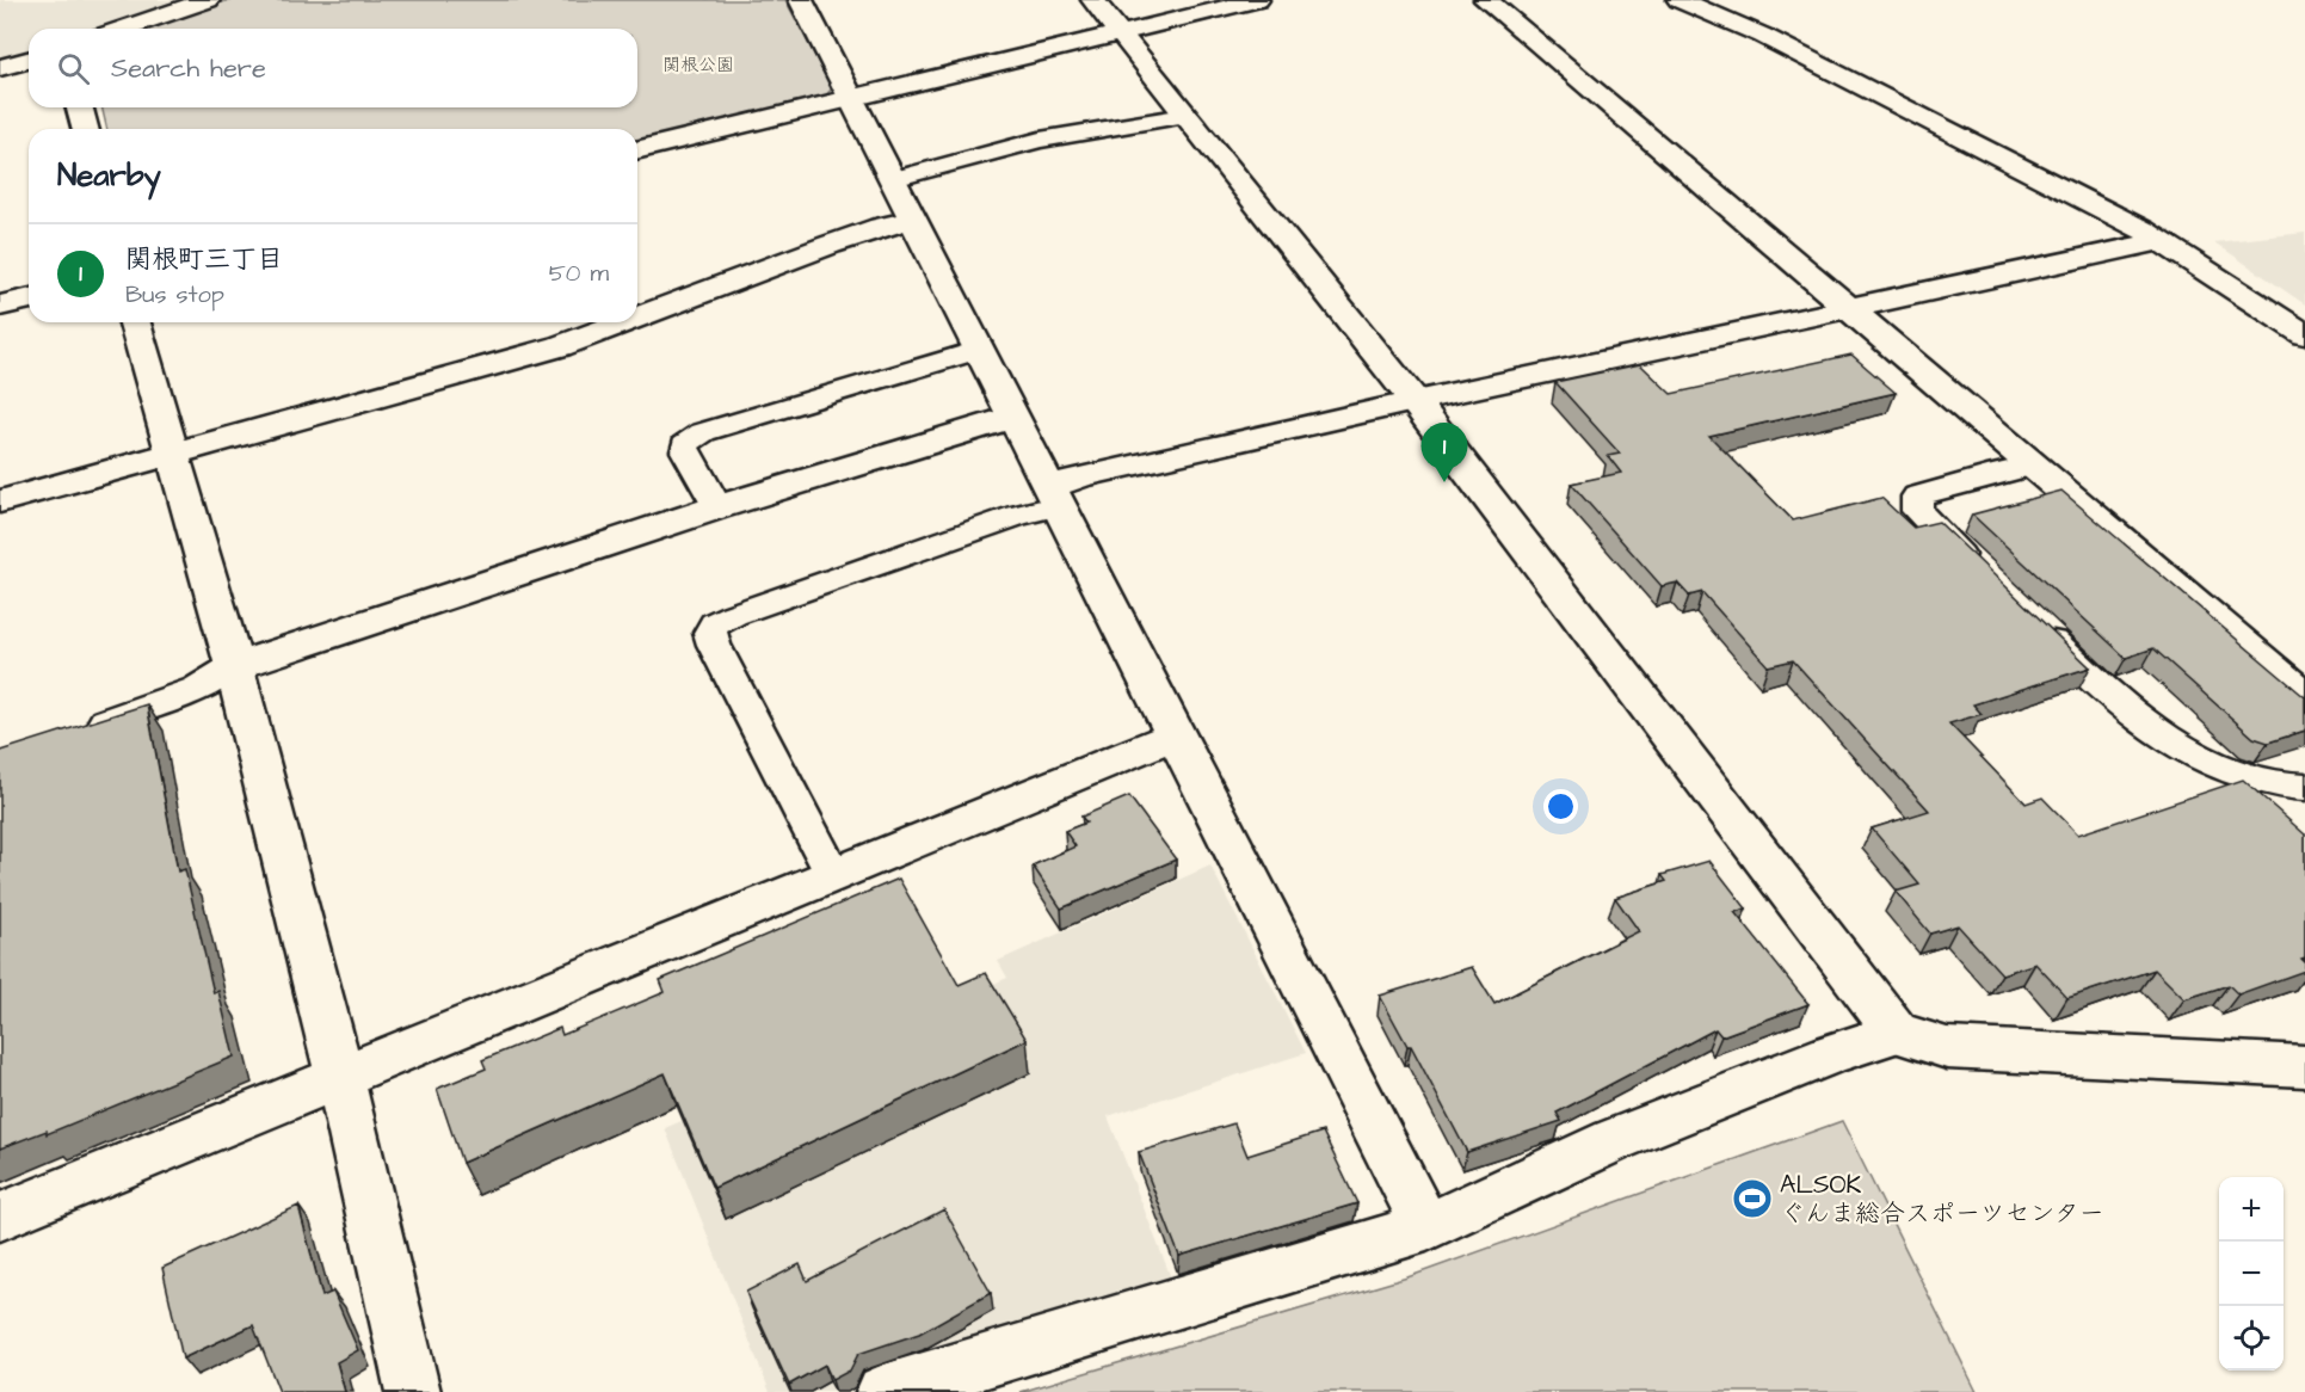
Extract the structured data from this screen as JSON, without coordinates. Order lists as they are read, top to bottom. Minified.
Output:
{"parks":["関根公園"],"places":{"sports":["ALSOK ぐんま総合スポーツセンター"]},"page":{"search":"Search here","heading":"Nearby","list":[{"mark":"1","name":"関根町三丁目","note":"Bus stop","value":"50 m"}],"pins":"1","map_buttons":["+","−"]}}
